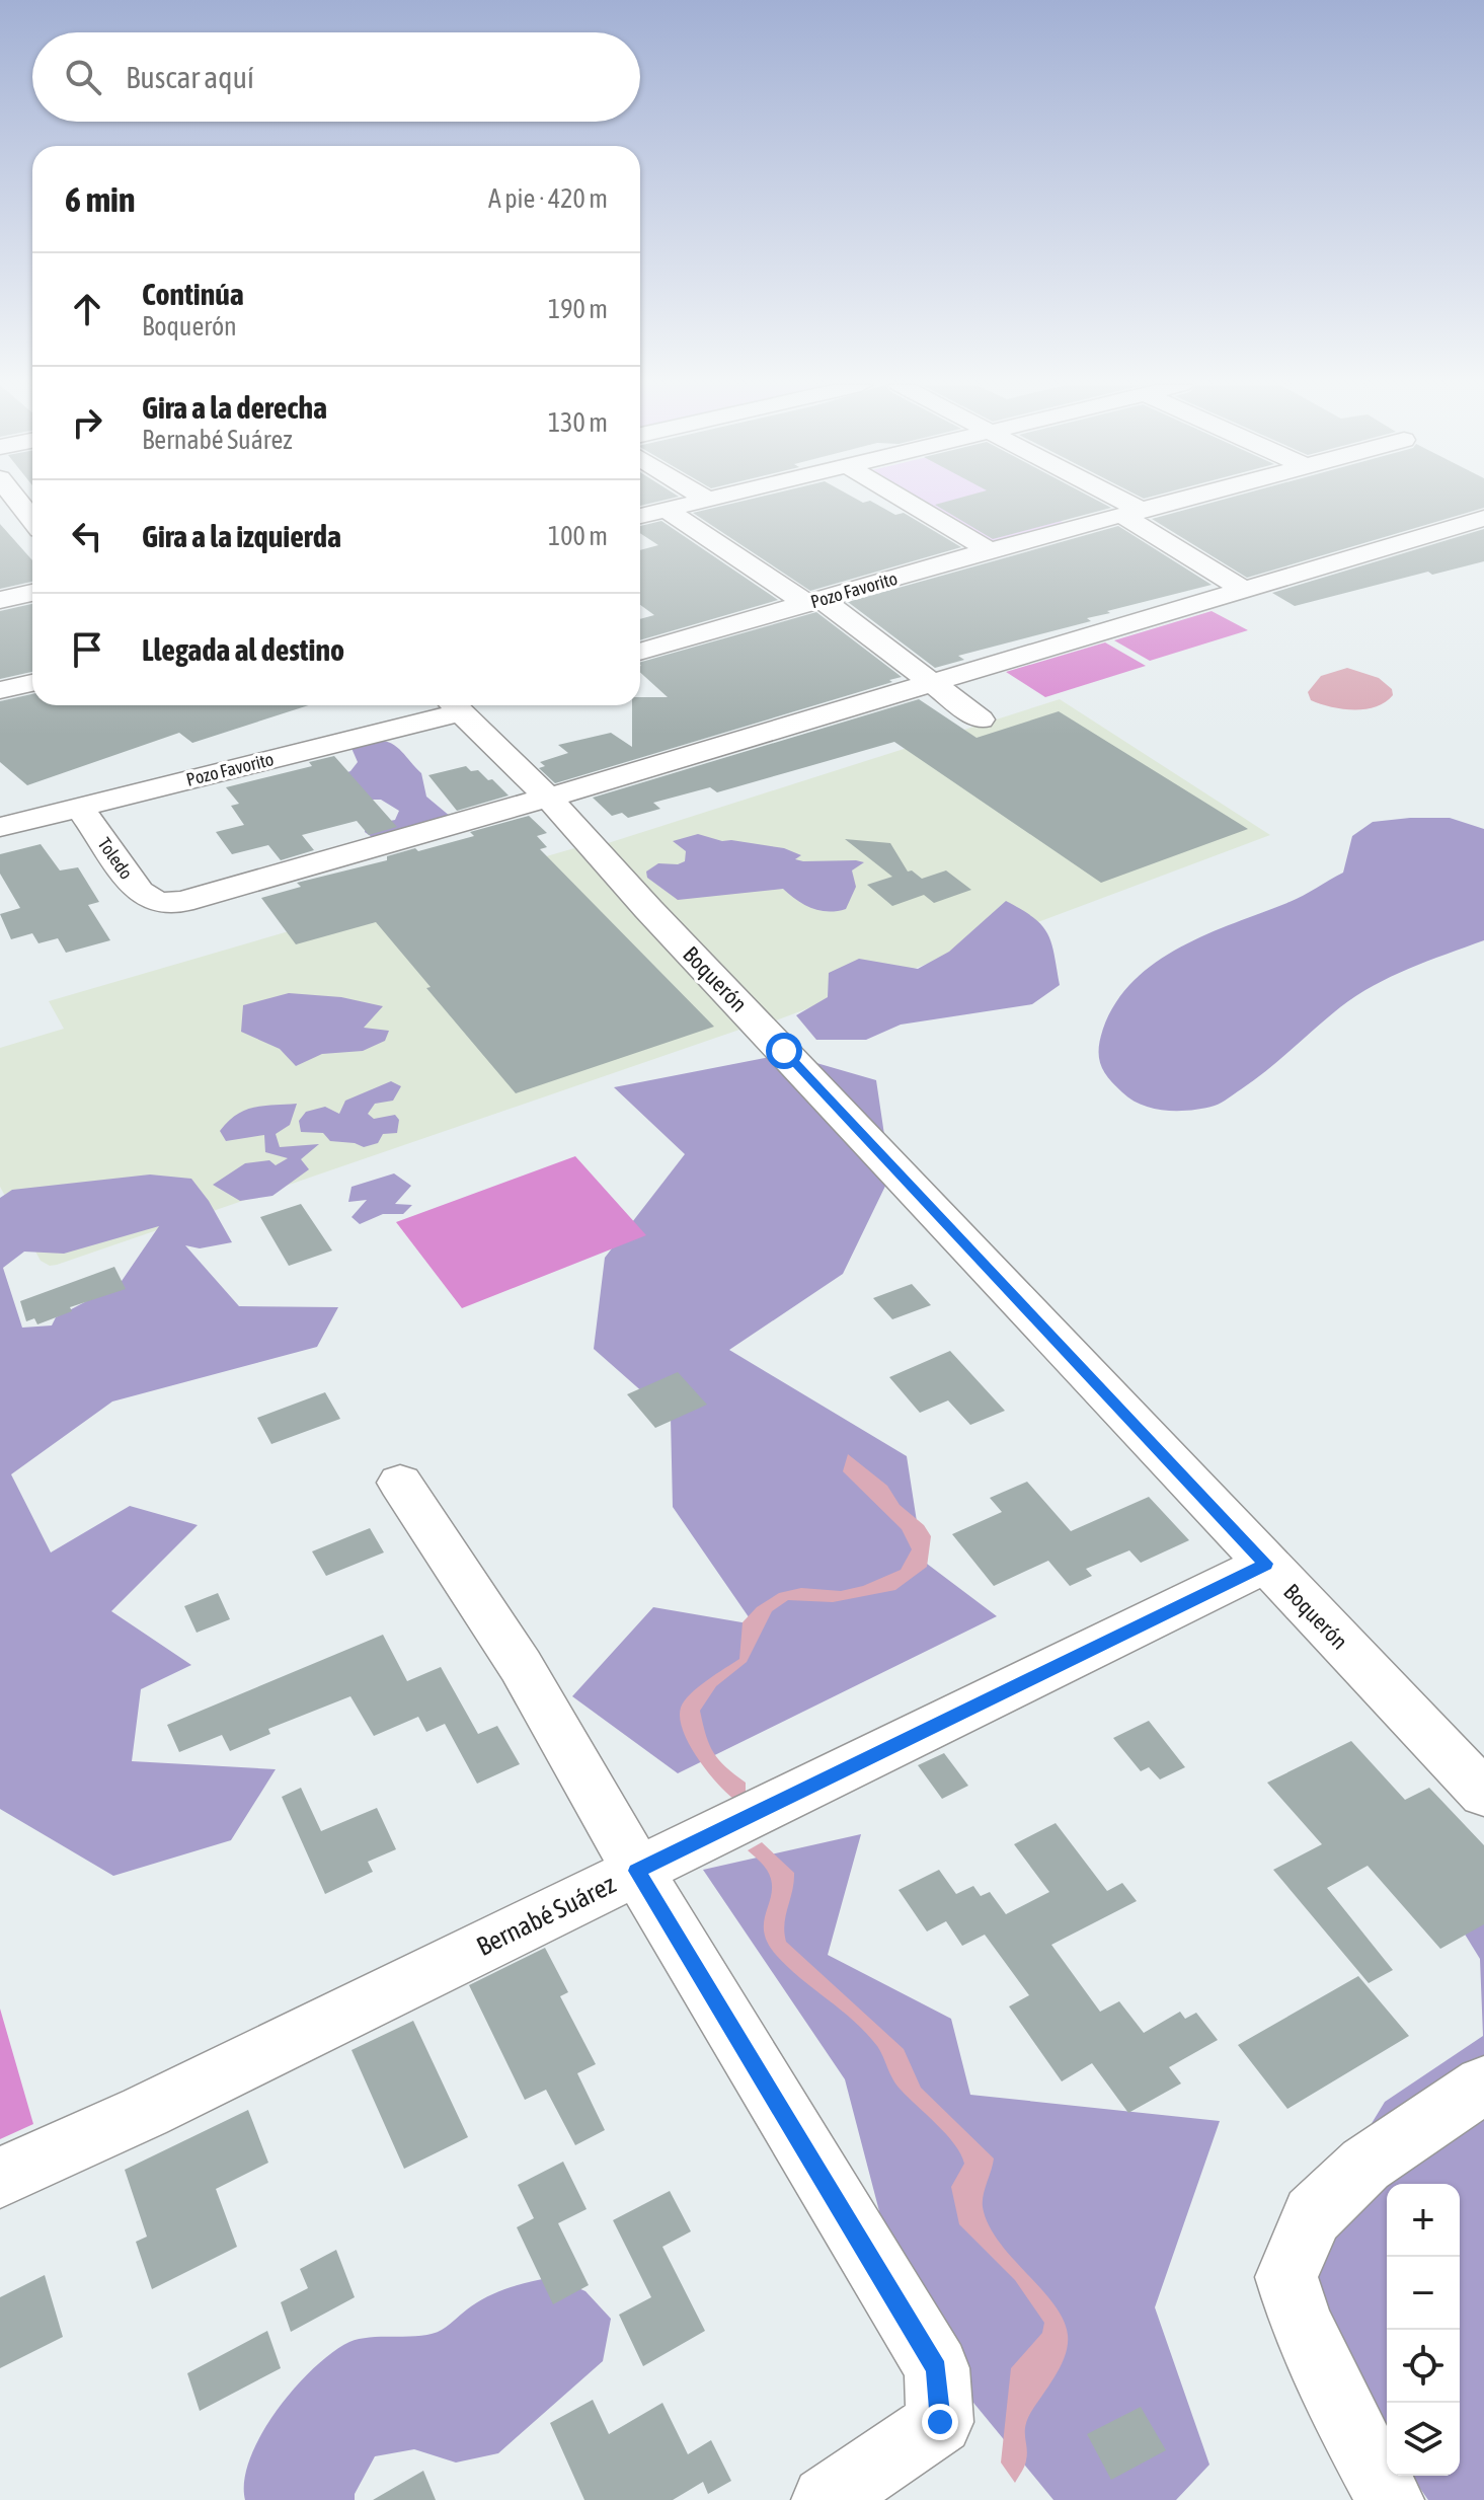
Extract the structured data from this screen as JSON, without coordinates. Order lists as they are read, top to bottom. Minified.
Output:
{"streets":{"street":["Pozo Favorito","Toledo","Boquerón","Bernabé Suárez"]},"crossings":[["Pozo Favorito","Toledo"],["Toledo","Boquerón"],["Boquerón","Bernabé Suárez"]],"page":{"search":"Buscar aquí","heading":["6 min","A pie · 420 m"],"list":[["Continúa","Boquerón","190 m"],["Gira a la derecha","Bernabé Suárez","130 m"],["Gira a la izquierda","100 m"],"Llegada al destino"],"map_buttons":["+","−"]}}
